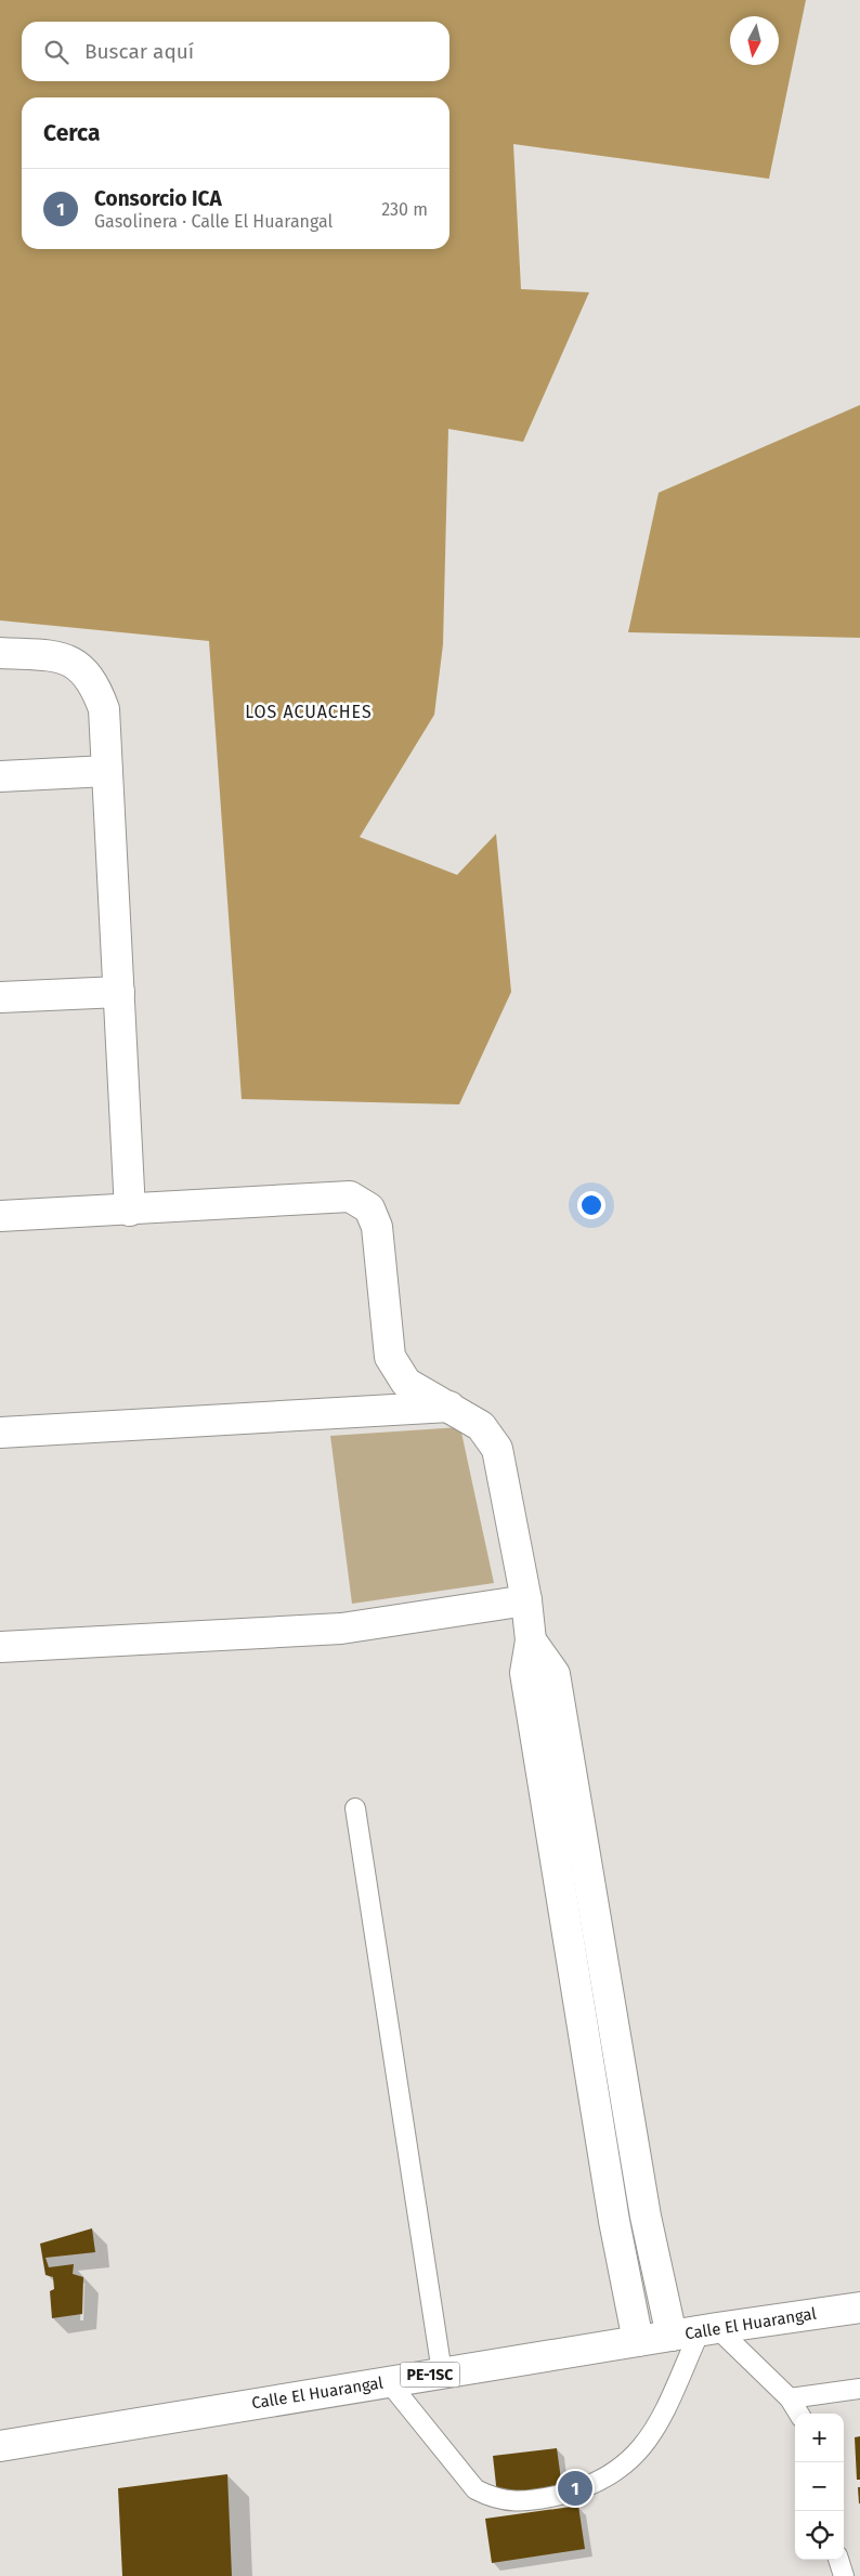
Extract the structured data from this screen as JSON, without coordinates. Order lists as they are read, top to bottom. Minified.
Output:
{"streets":{"street":["Calle El Huarangal","PE-1SC"]},"districts":["LOS ACUACHES"],"north":"bottom","page":{"search":"Buscar aquí","heading":"Cerca","list":[{"mark":"1","name":"Consorcio ICA","note":"Gasolinera · Calle El Huarangal","value":"230 m"}],"map_buttons":["+","−"],"pins":"1"}}
